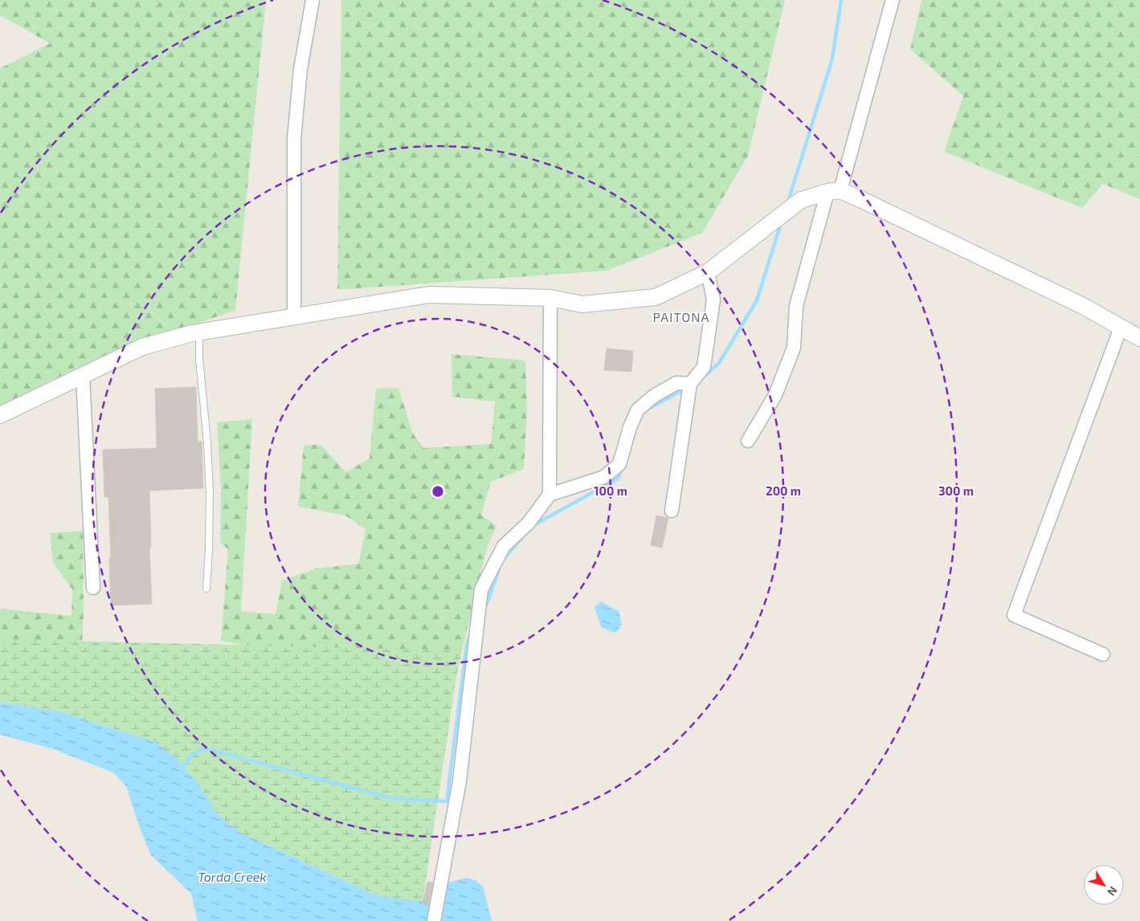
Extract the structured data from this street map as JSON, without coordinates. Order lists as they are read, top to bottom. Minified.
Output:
{"districts":["PAITONA"],"water":["Torda Creek"],"north":"bottom right","rings":["100 m","200 m","300 m"]}
